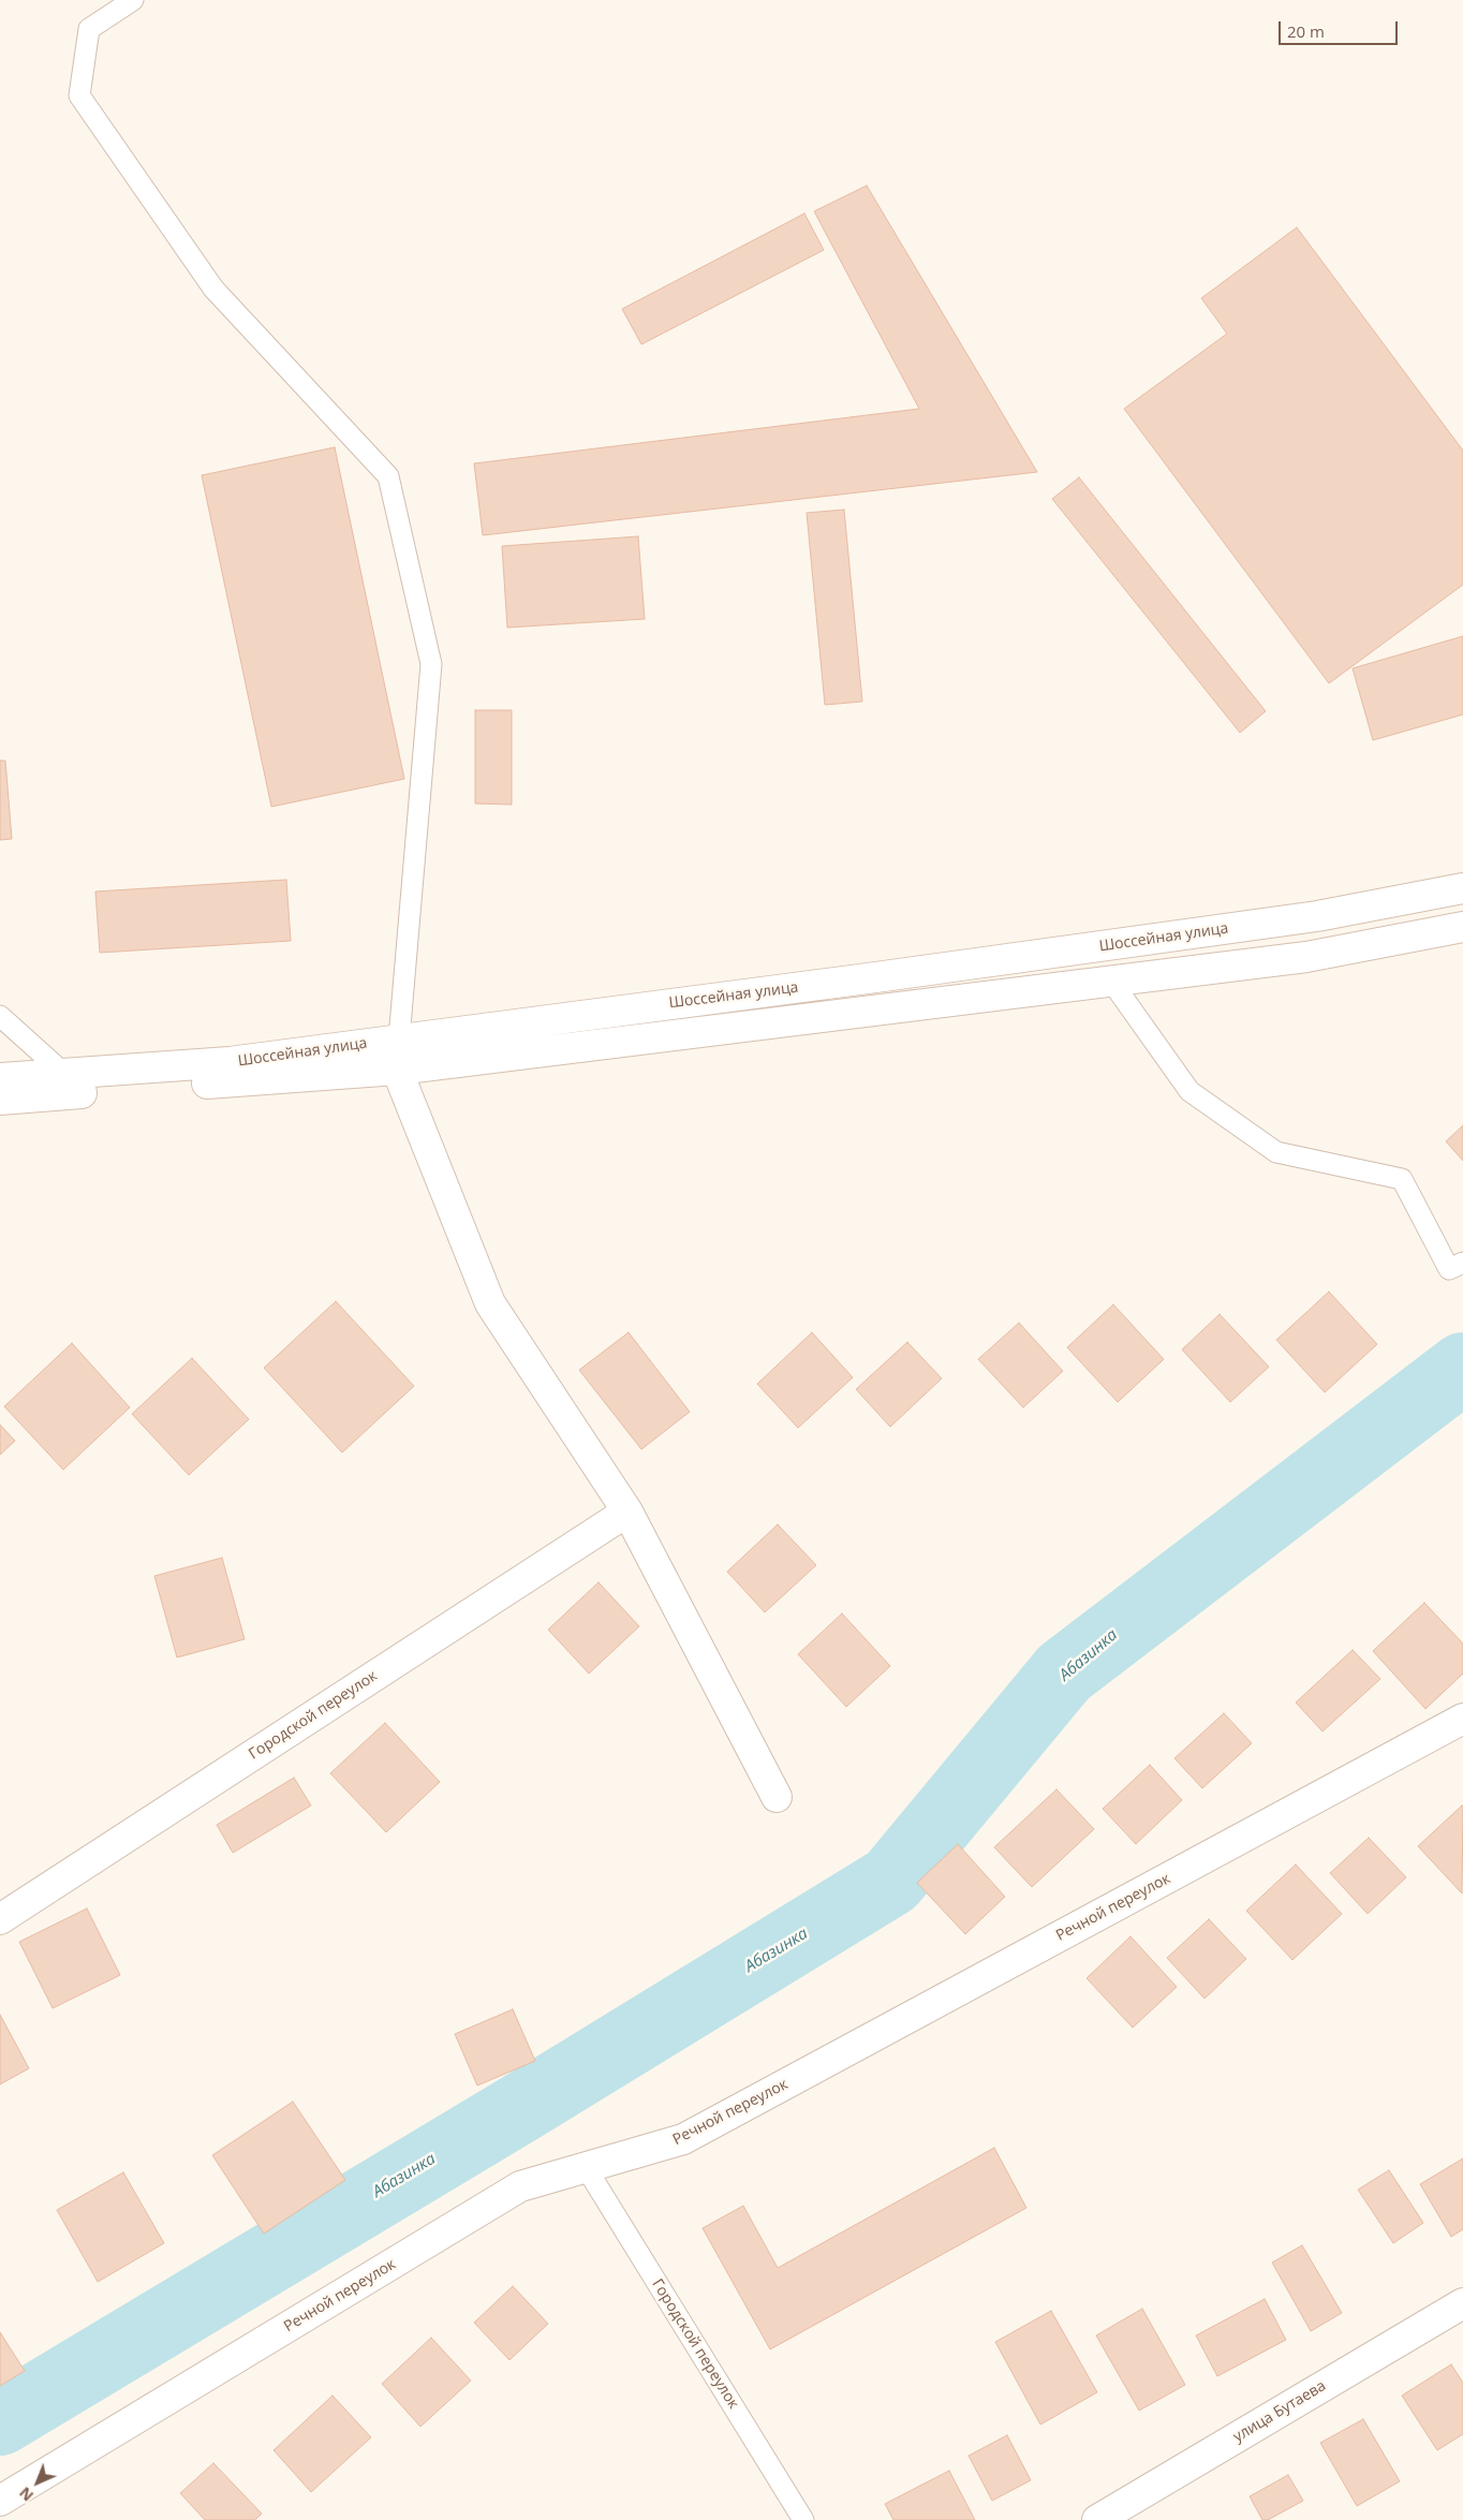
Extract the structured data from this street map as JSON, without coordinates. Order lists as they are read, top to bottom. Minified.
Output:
{"streets":{"street":["Шоссейная улица","Городской переулок","Речной переулок","улица Бутаева"]},"crossings":[["Городской переулок","Речной переулок"]],"water":["Абазинка"],"scale_bar":"20 m","north":"bottom left"}
